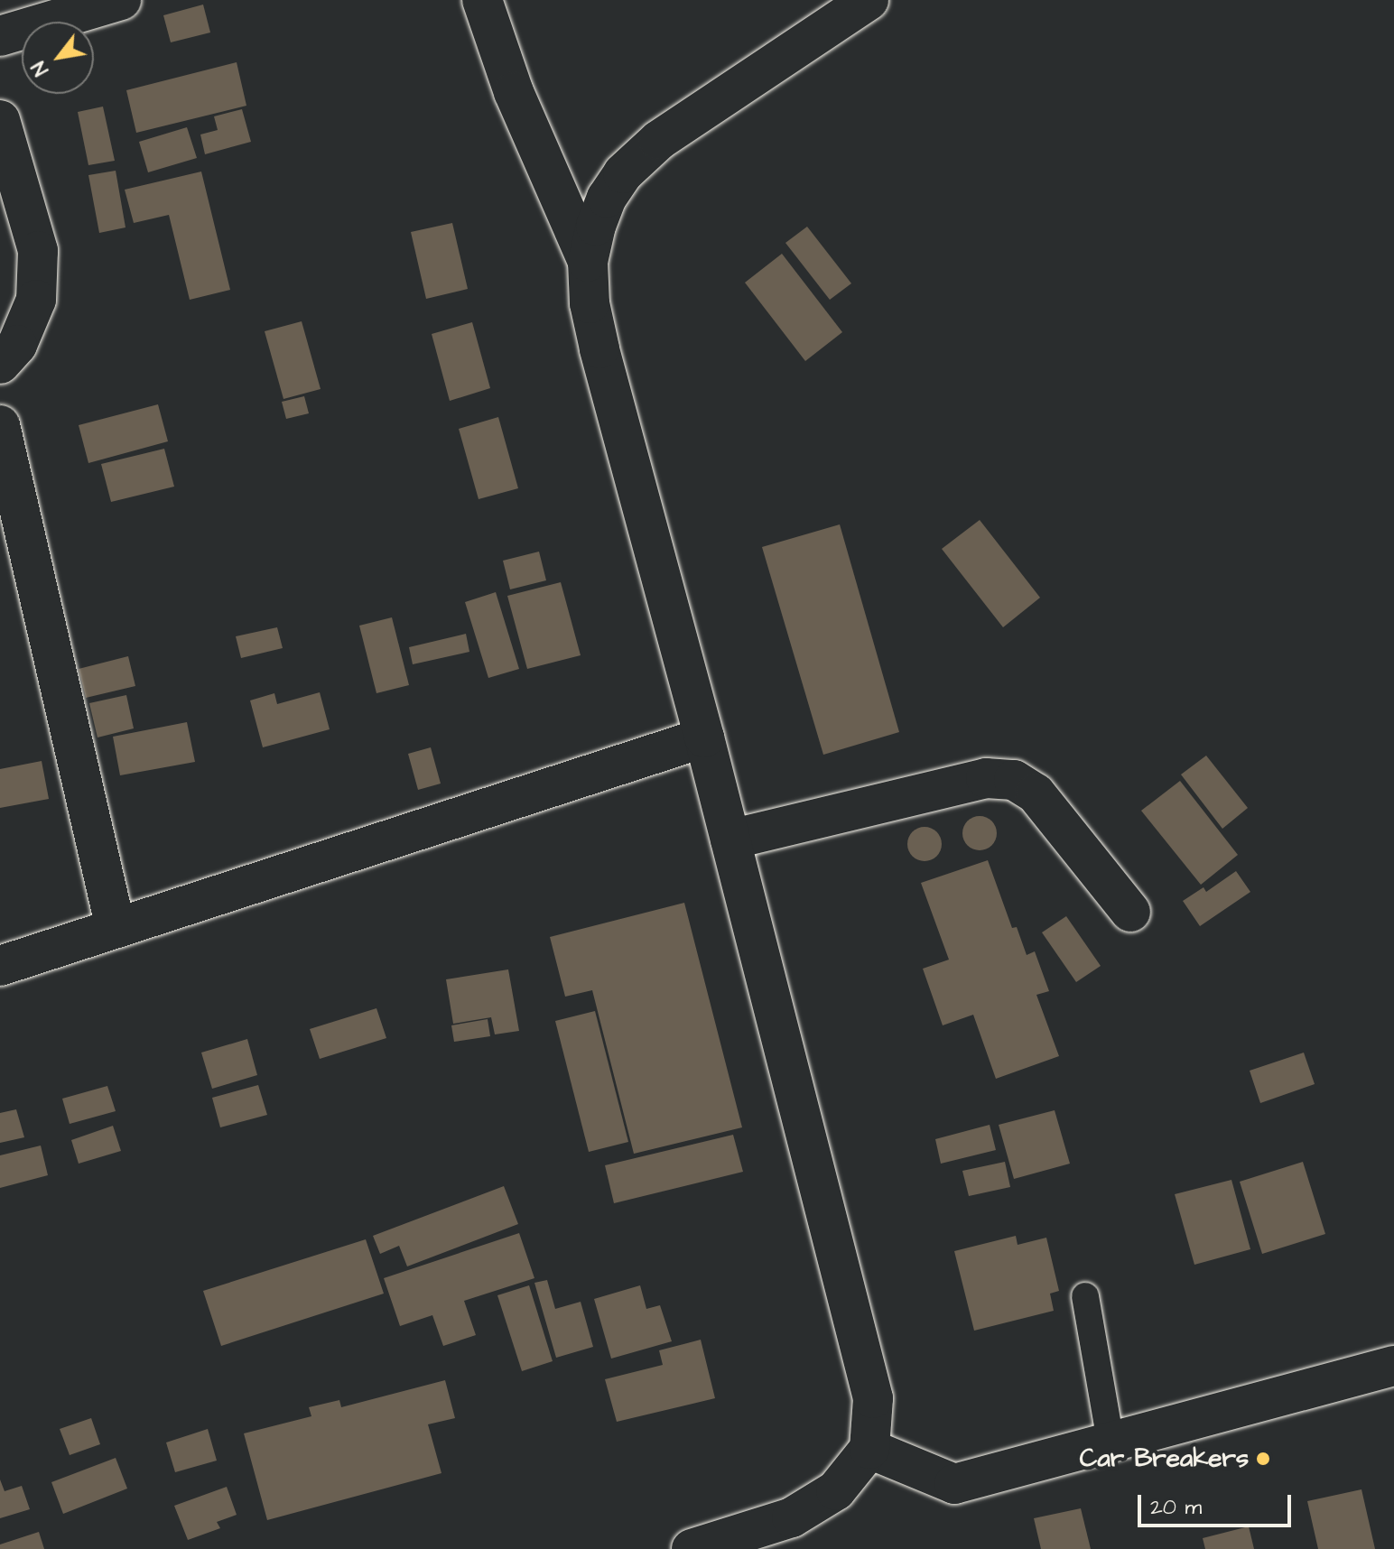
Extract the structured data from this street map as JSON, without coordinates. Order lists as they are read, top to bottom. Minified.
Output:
{"places":["Car Breakers"],"scale_bar":"20 m","north":"bottom left"}
